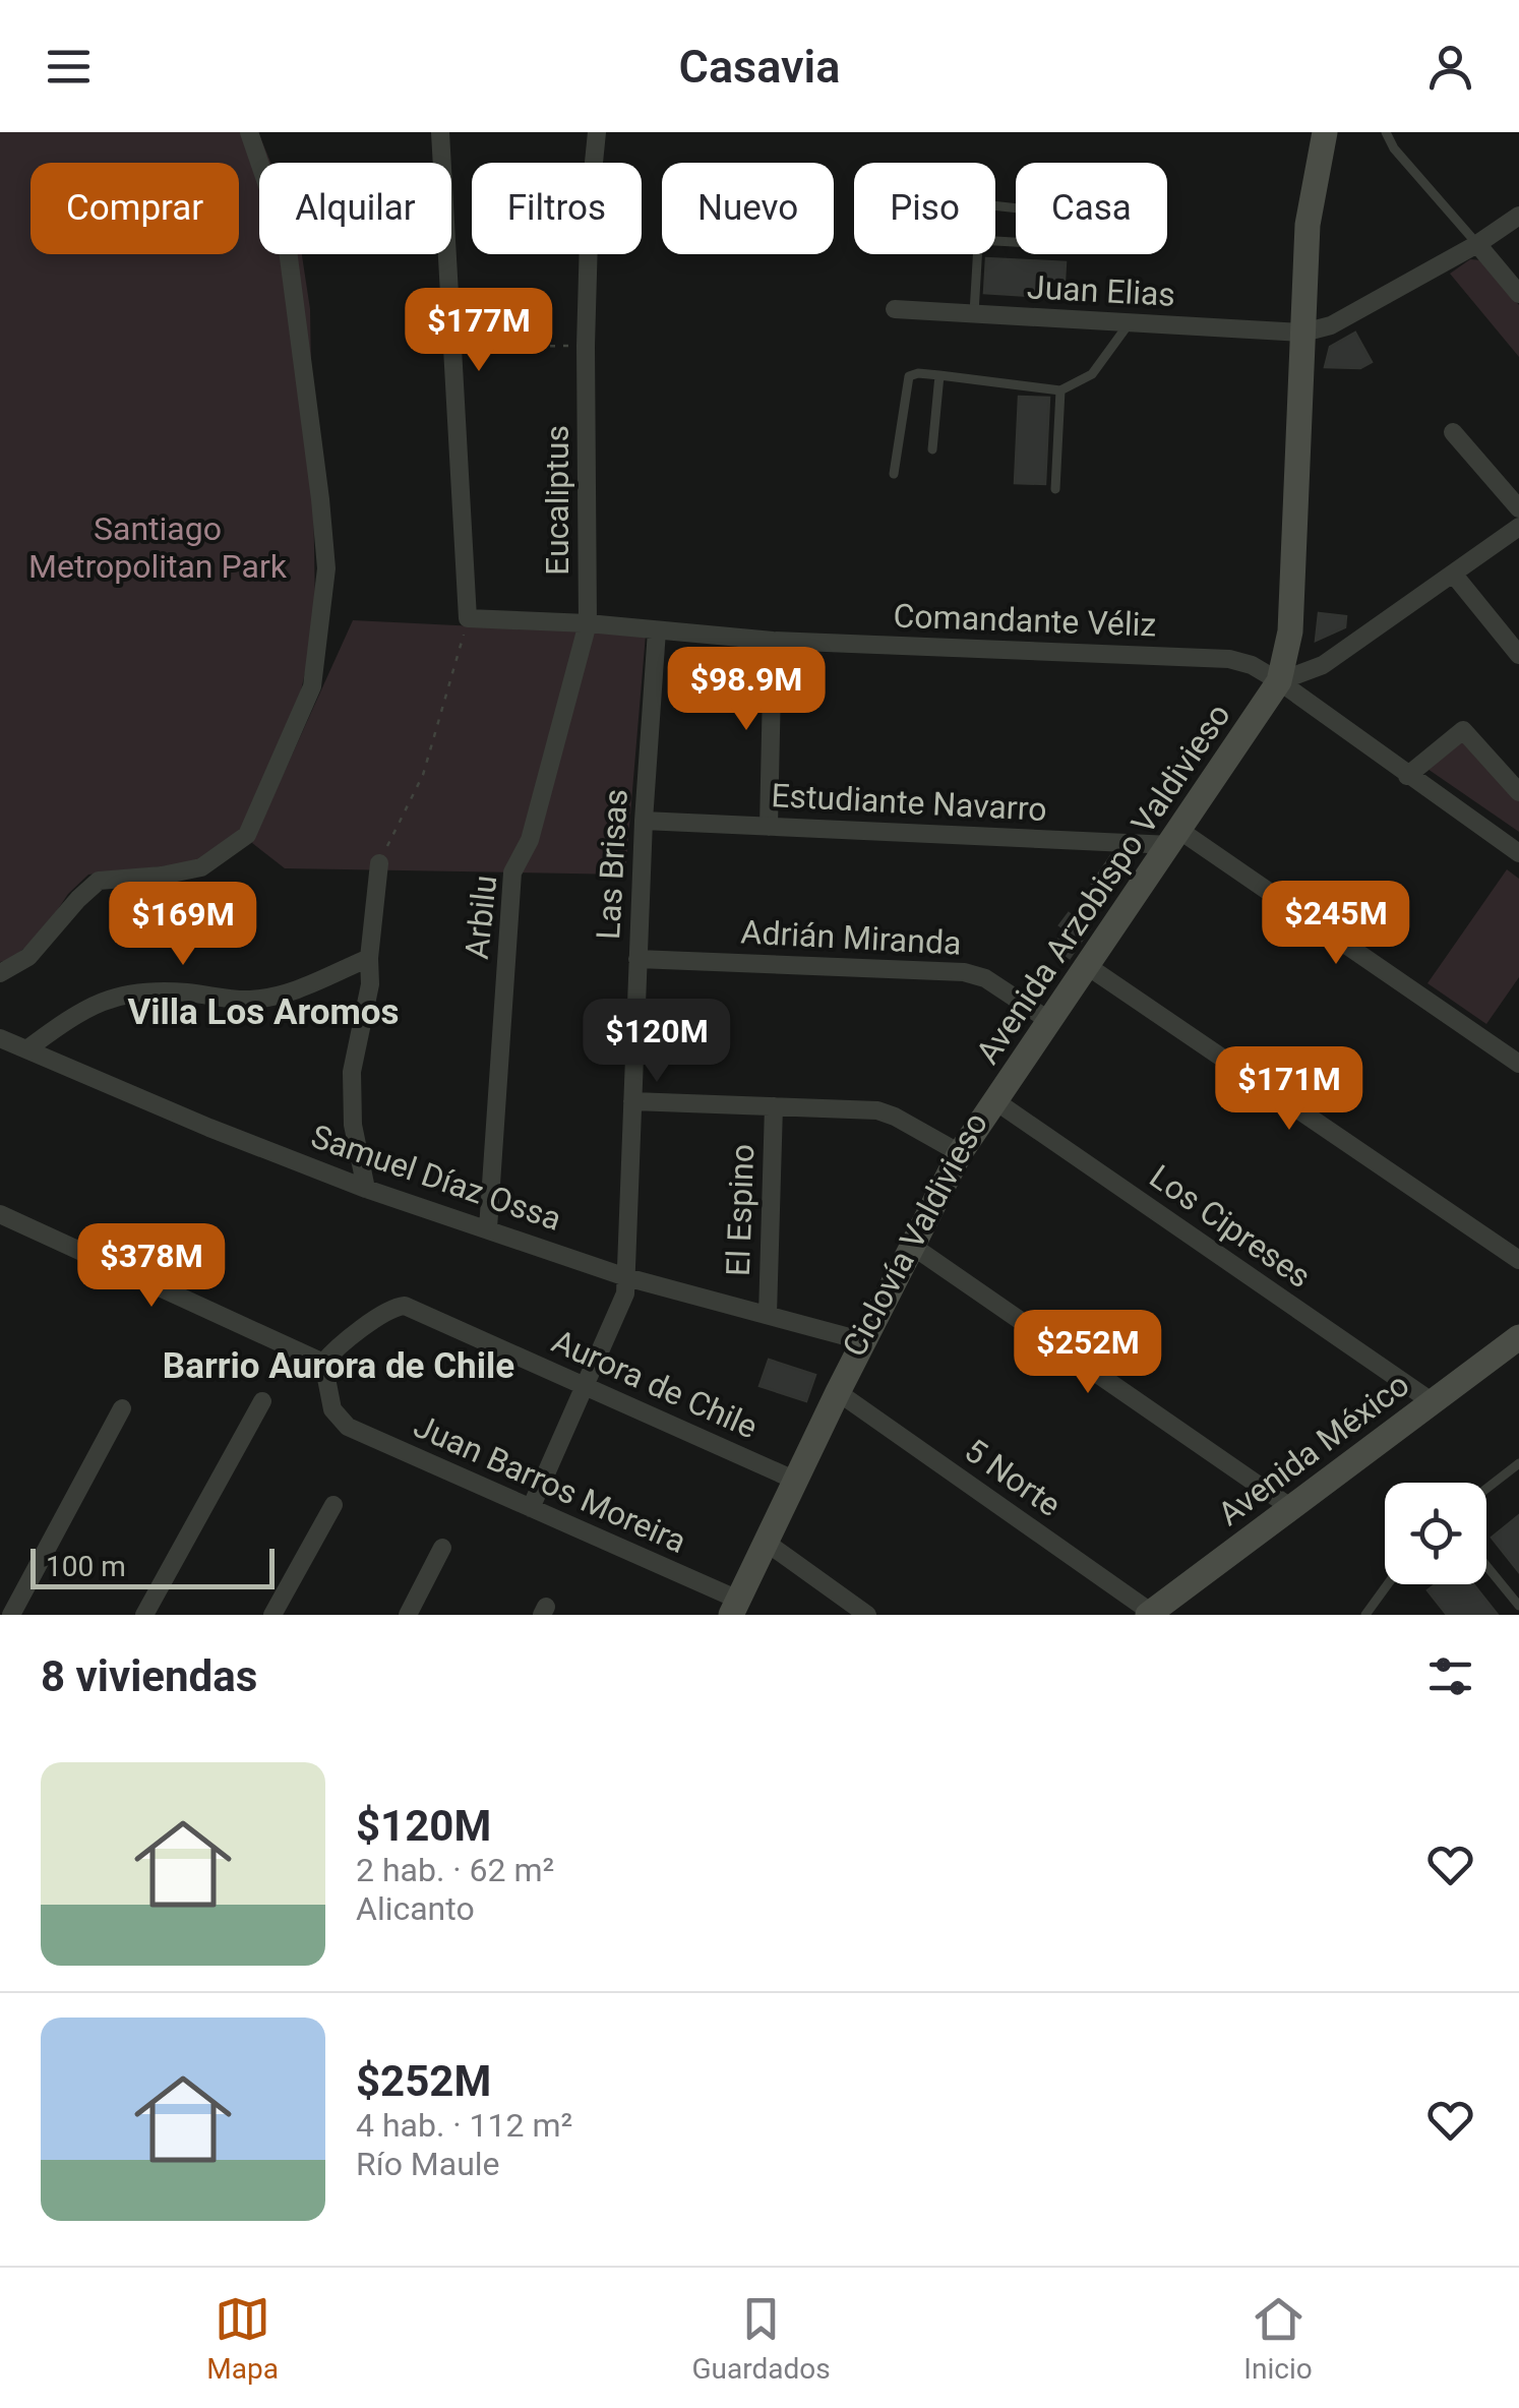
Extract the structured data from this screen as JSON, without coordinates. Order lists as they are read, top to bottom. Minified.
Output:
{"streets":{"street":["Juan Elias","Eucaliptus","Comandante Véliz","Estudiante Navarro","Las Brisas","Avenida Arzobispo Valdivieso","Arbilu","Adrián Miranda","Samuel Díaz Ossa","El Espino","Los Cipreses","Aurora de Chile","Avenida México","5 Norte","Juan Barros Moreira"]},"crossings":[["Juan Elias","Avenida Arzobispo Valdivieso"],["Eucaliptus","Comandante Véliz"],["Eucaliptus","Arbilu"],["Comandante Véliz","Las Brisas"],["Comandante Véliz","Avenida Arzobispo Valdivieso"],["Comandante Véliz","Arbilu"],["Estudiante Navarro","Las Brisas"],["Estudiante Navarro","Avenida Arzobispo Valdivieso"],["Las Brisas","Adrián Miranda"],["Las Brisas","Samuel Díaz Ossa"],["Las Brisas","Aurora de Chile"],["Las Brisas","Juan Barros Moreira"],["Avenida Arzobispo Valdivieso","Adrián Miranda"],["Avenida Arzobispo Valdivieso","Samuel Díaz Ossa"],["Avenida Arzobispo Valdivieso","Los Cipreses"],["Avenida Arzobispo Valdivieso","Aurora de Chile"],["Avenida Arzobispo Valdivieso","5 Norte"],["Avenida Arzobispo Valdivieso","Juan Barros Moreira"],["Arbilu","Samuel Díaz Ossa"],["Samuel Díaz Ossa","El Espino"],["Los Cipreses","Avenida México"],["Aurora de Chile","Juan Barros Moreira"],["Avenida México","5 Norte"]],"districts":["Villa Los Aromos","Barrio Aurora de Chile"],"parks":["Santiago Metropolitan Park"],"scale_bar":"100 m","page":{"header":"Casavia","chip":["Comprar","Alquilar","Filtros","Nuevo","Piso","Casa"],"price":["$177M","$98.9M","$245M","$169M","$120M","$171M","$378M","$252M"],"scale":"100 m","heading":"8 viviendas","list":[{"name":"$120M","note":"2 hab. · 62 m² · Alicanto"},{"name":"$252M","note":"4 hab. · 112 m² · Río Maule"}],"tabs":["Mapa","Guardados","Inicio"]}}
